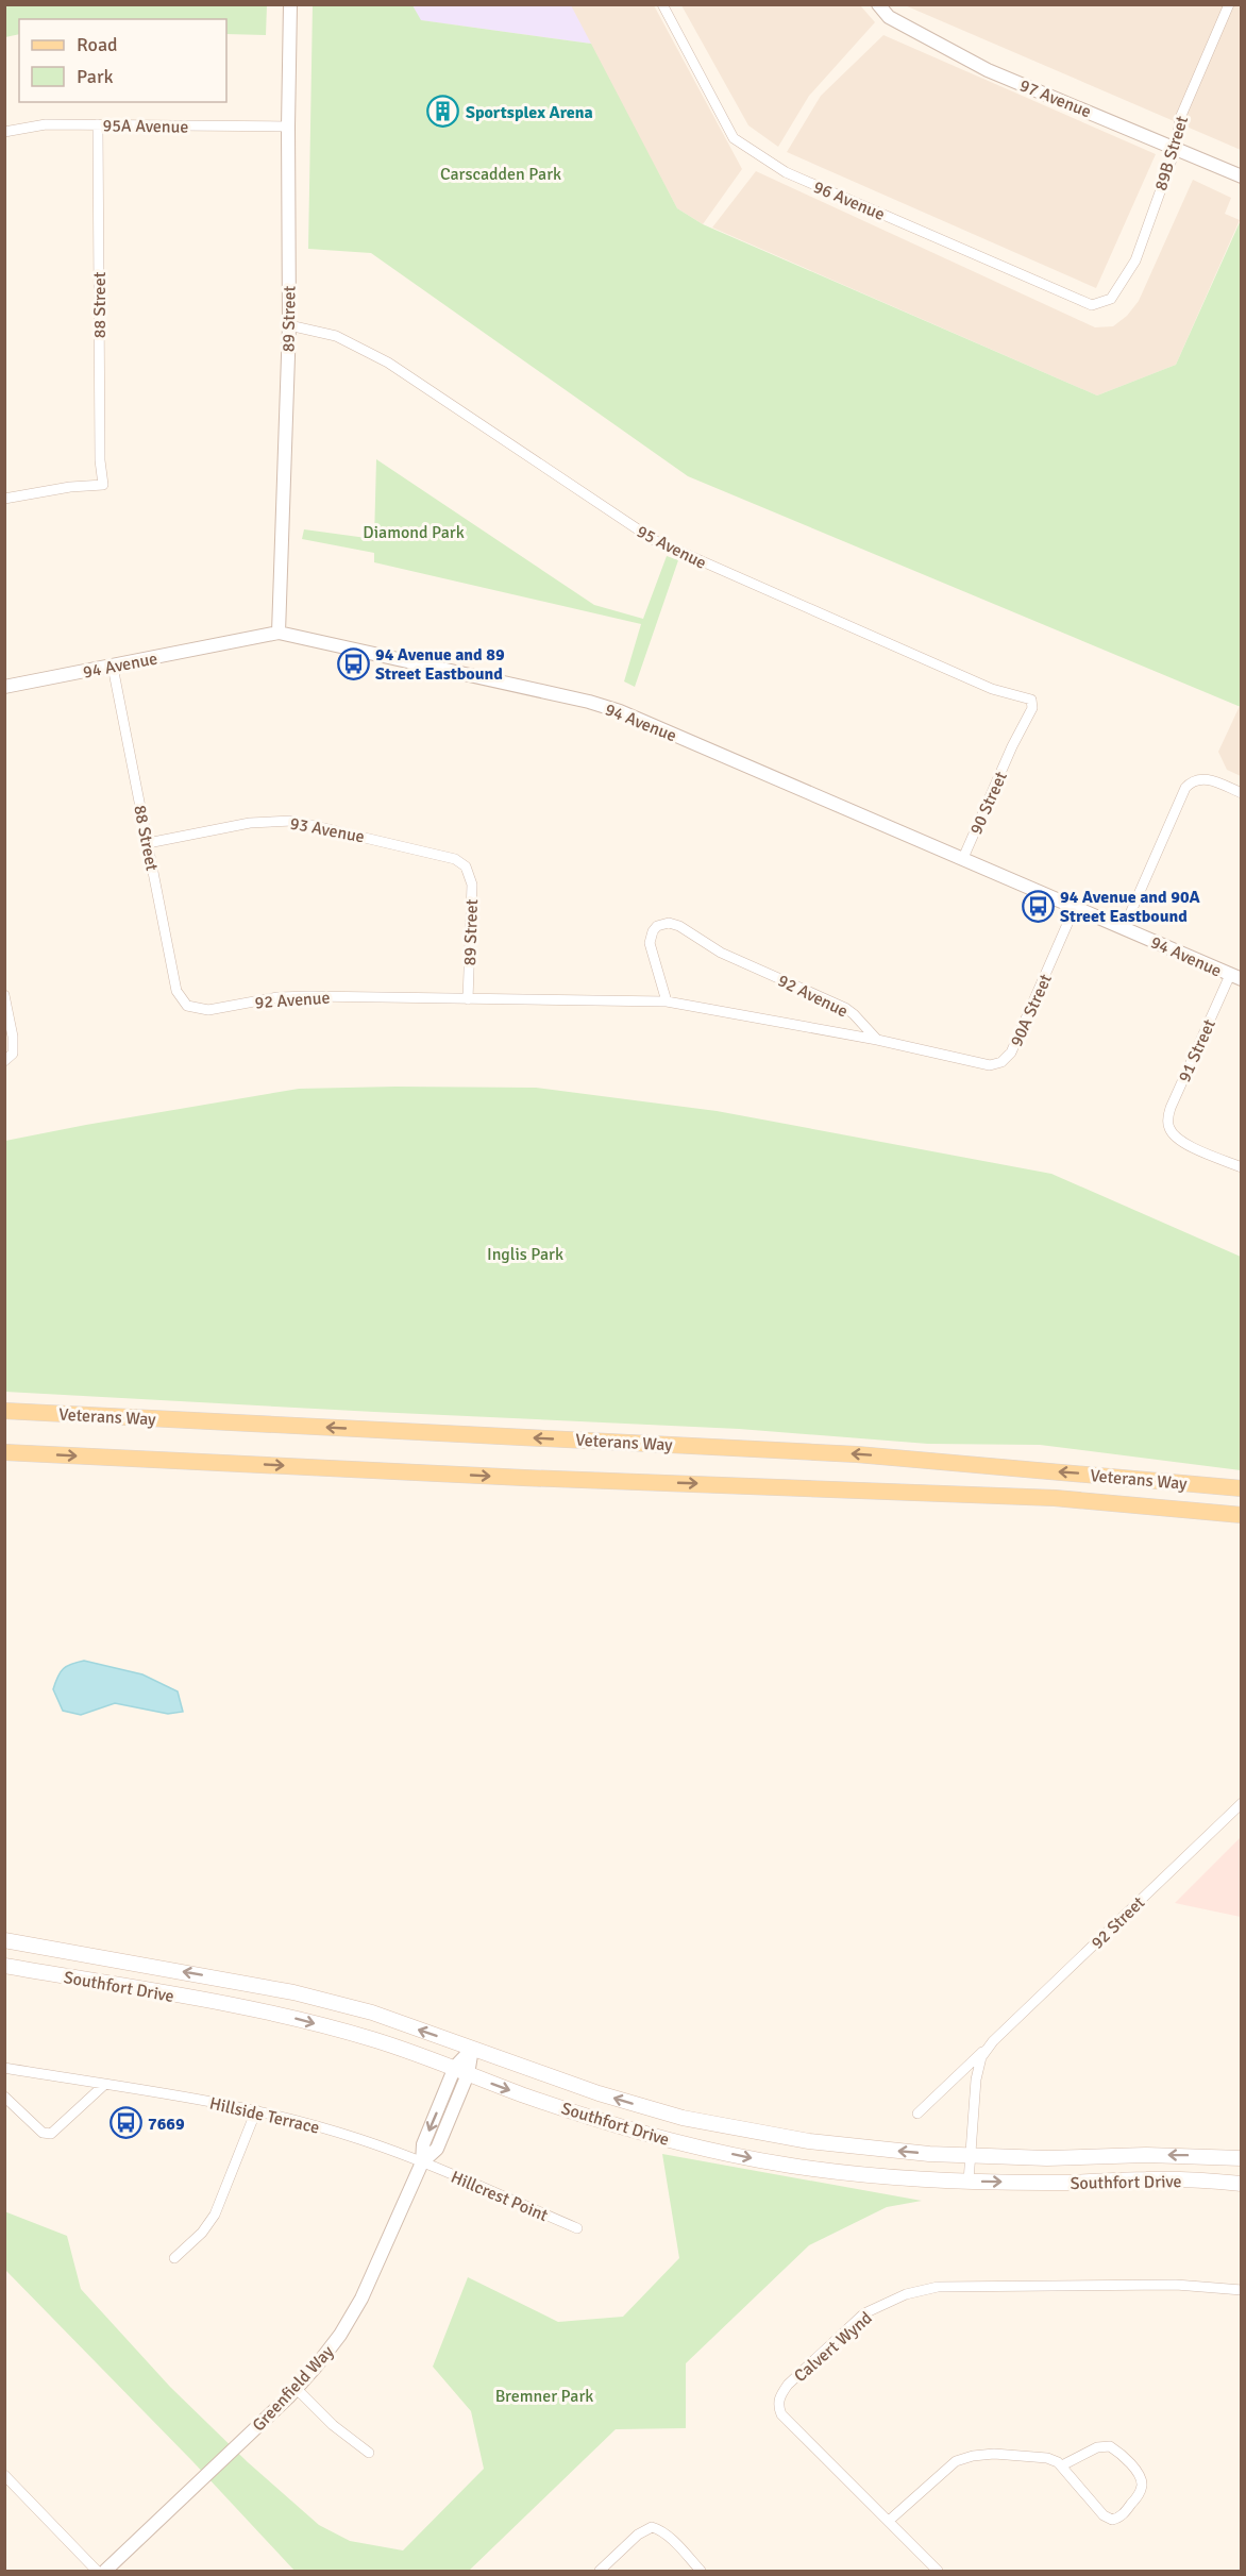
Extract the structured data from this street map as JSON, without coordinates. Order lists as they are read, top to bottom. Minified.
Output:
{"streets":{"main road":["Veterans Way","Southfort Drive"],"street":["97 Avenue","95A Avenue","89B Street","96 Avenue","88 Street","89 Street","95 Avenue","94 Avenue","90 Street","93 Avenue","92 Avenue","90A Street","91 Street","92 Street","Hillside Terrace","Hillcrest Point","Calvert Wynd","Greenfield Way"]},"crossings":[["97 Avenue","89B Street"],["95A Avenue","88 Street"],["95A Avenue","89 Street"],["89B Street","96 Avenue"],["88 Street","94 Avenue"],["88 Street","93 Avenue"],["88 Street","92 Avenue"],["89 Street","95 Avenue"],["89 Street","94 Avenue"],["89 Street","93 Avenue"],["89 Street","92 Avenue"],["95 Avenue","90 Street"],["94 Avenue","90 Street"],["94 Avenue","90A Street"],["94 Avenue","91 Street"],["92 Avenue","90A Street"],["92 Street","Southfort Drive"],["Southfort Drive","Greenfield Way"],["Hillside Terrace","Hillcrest Point"],["Hillside Terrace","Greenfield Way"],["Hillcrest Point","Greenfield Way"]],"parks":["Carscadden Park","Diamond Park","Inglis Park","Bremner Park"],"places":{"building":["Sportsplex Arena"],"bus stop":["94 Avenue and 89 Street Eastbound","94 Avenue and 90A Street Eastbound","7669"]},"legend":["Road","Park"]}
